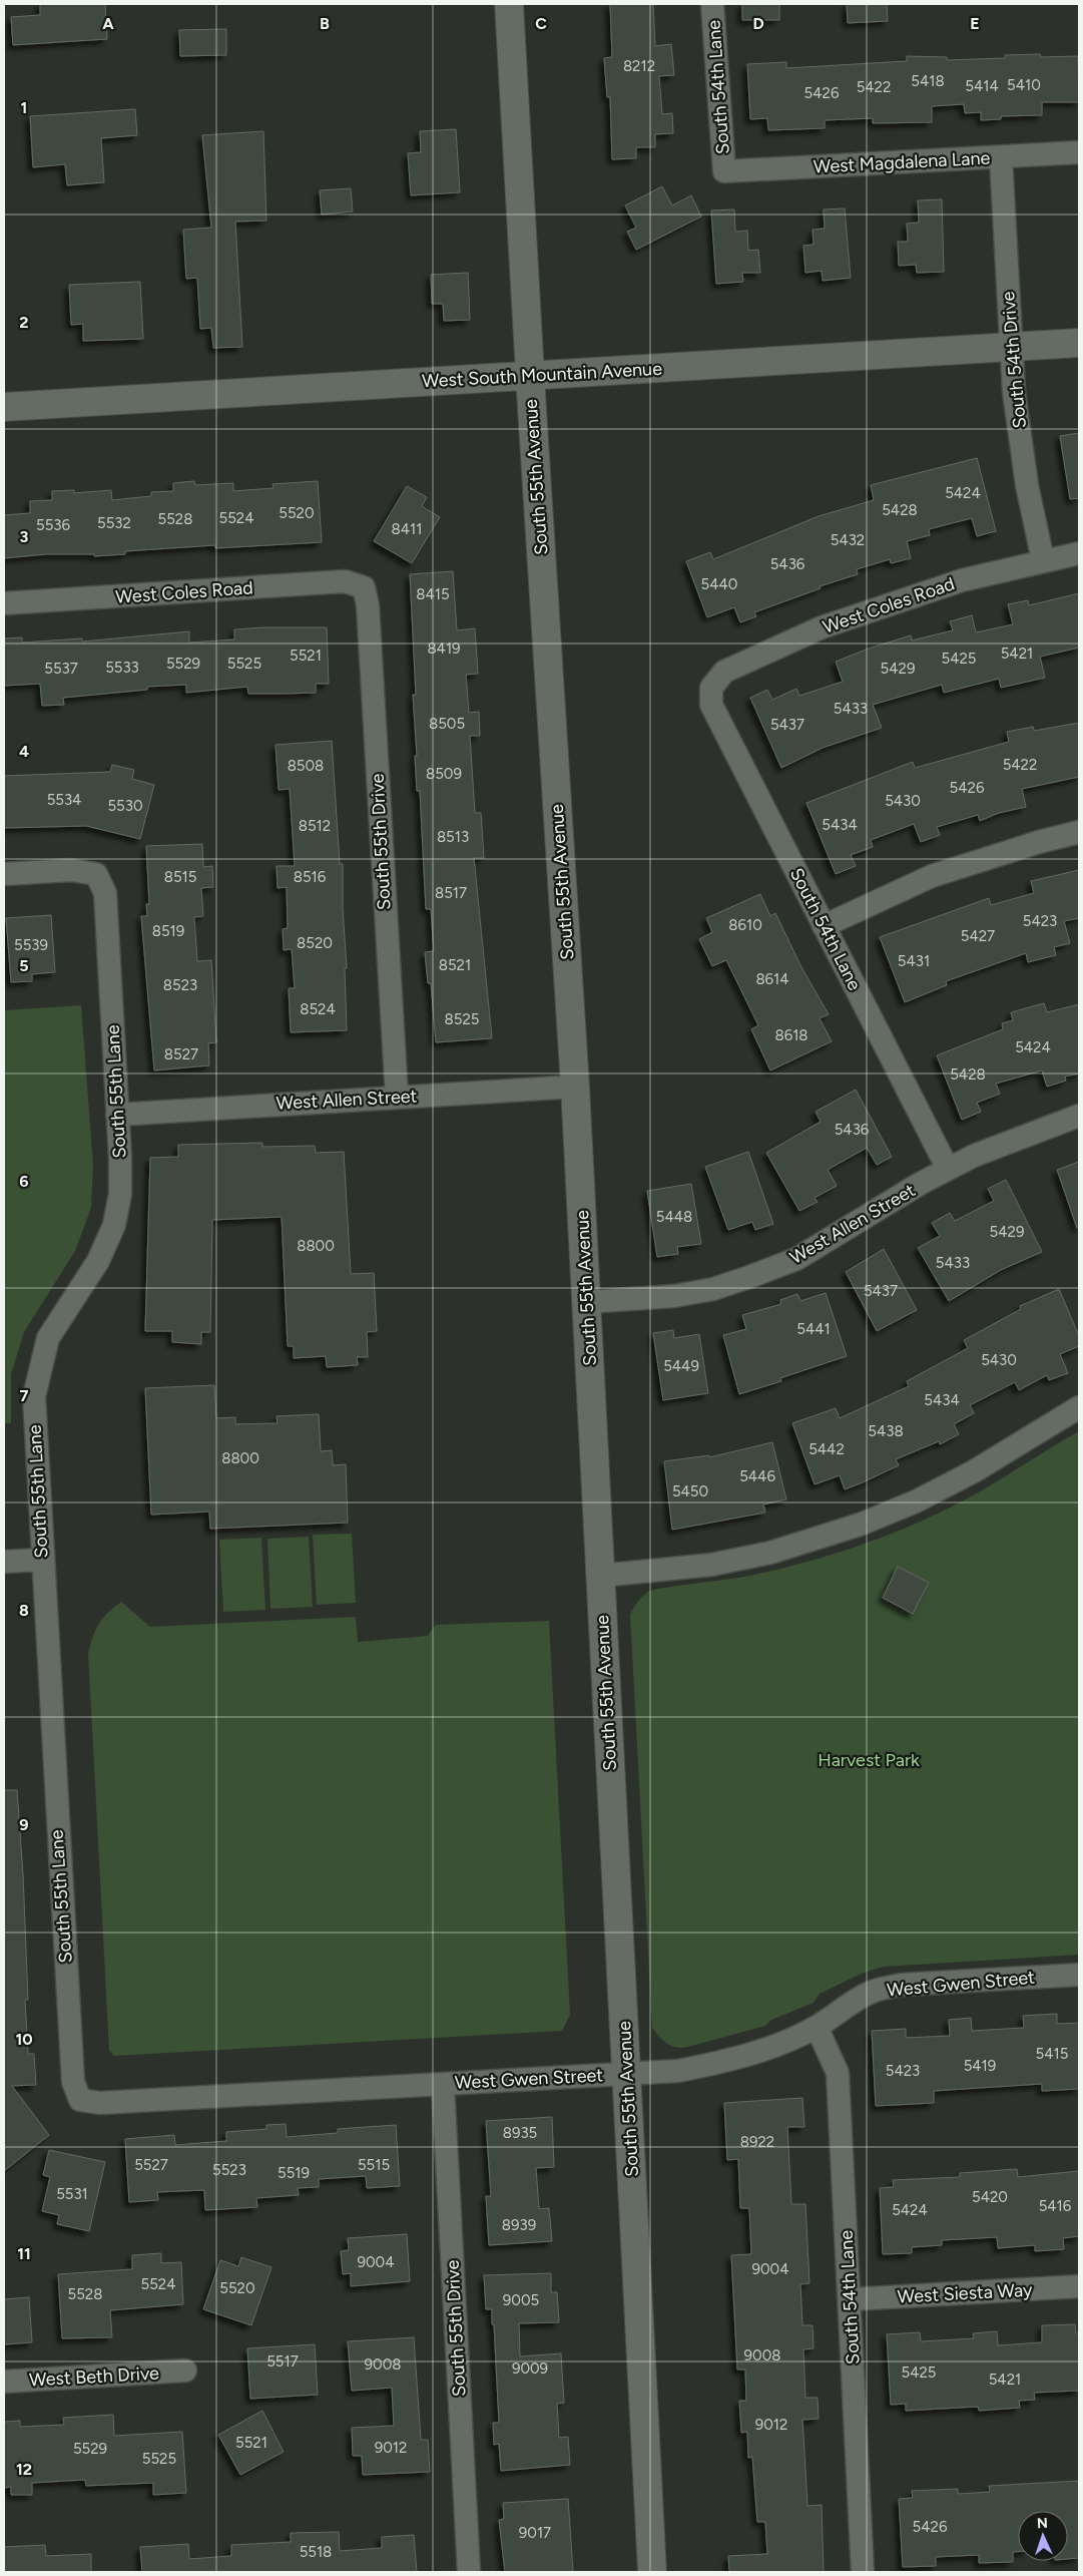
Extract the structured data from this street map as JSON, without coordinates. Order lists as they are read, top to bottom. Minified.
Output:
{"streets":{"street":["South 54th Lane","West Magdalena Lane","South 54th Drive","West South Mountain Avenue","South 55th Avenue","West Coles Road","South 55th Drive","South 55th Lane","West Allen Street","West Gwen Street","West Siesta Way","West Beth Drive"]},"crossings":[["South 54th Lane","West Magdalena Lane"],["South 54th Lane","West Coles Road"],["South 54th Lane","West Allen Street"],["South 54th Lane","West Gwen Street"],["South 54th Lane","West Siesta Way"],["West Magdalena Lane","South 54th Drive"],["South 54th Drive","West South Mountain Avenue"],["South 54th Drive","West Coles Road"],["West South Mountain Avenue","South 55th Avenue"],["South 55th Avenue","West Allen Street"],["South 55th Avenue","West Gwen Street"],["West Coles Road","South 55th Drive"],["South 55th Drive","West Allen Street"],["South 55th Drive","West Gwen Street"],["South 55th Lane","West Allen Street"],["South 55th Lane","West Gwen Street"]],"parks":["Harvest Park"],"house_numbers":["8212","5418","5410","5414","5422","5426","5424","5428","5520","5524","5528","5532","5536","8411","5432","5436","5440","8415","8419","5421","5521","5425","5529","5525","5533","5537","5429","5433","8505","5437","5422","8508","8509","5426","5534","5430","5530","5434","8512","8513","8515","8516","8517","5423","8610","8519","5427","8520","5539","5431","8521","8614","8523","8524","8525","8618","5424","8527","5428","5436","5448","5429","8800","5433","5437","5441","5430","5449","5434","5438","5442","8800","5446","5450","5415","5419","5423","8935","8922","5527","5515","5523","5519","5531","5420","5416","5424","8939","9004","9004","5524","5520","5528","9005","9008","5517","9008","9009","5425","5421","9012","5521","9012","5529","5525","5426","9017","5518"],"north":"top","grid":{"columns":["A","B","C","D","E"],"rows":["1","2","3","4","5","6","7","8","9","10","11","12"]}}
